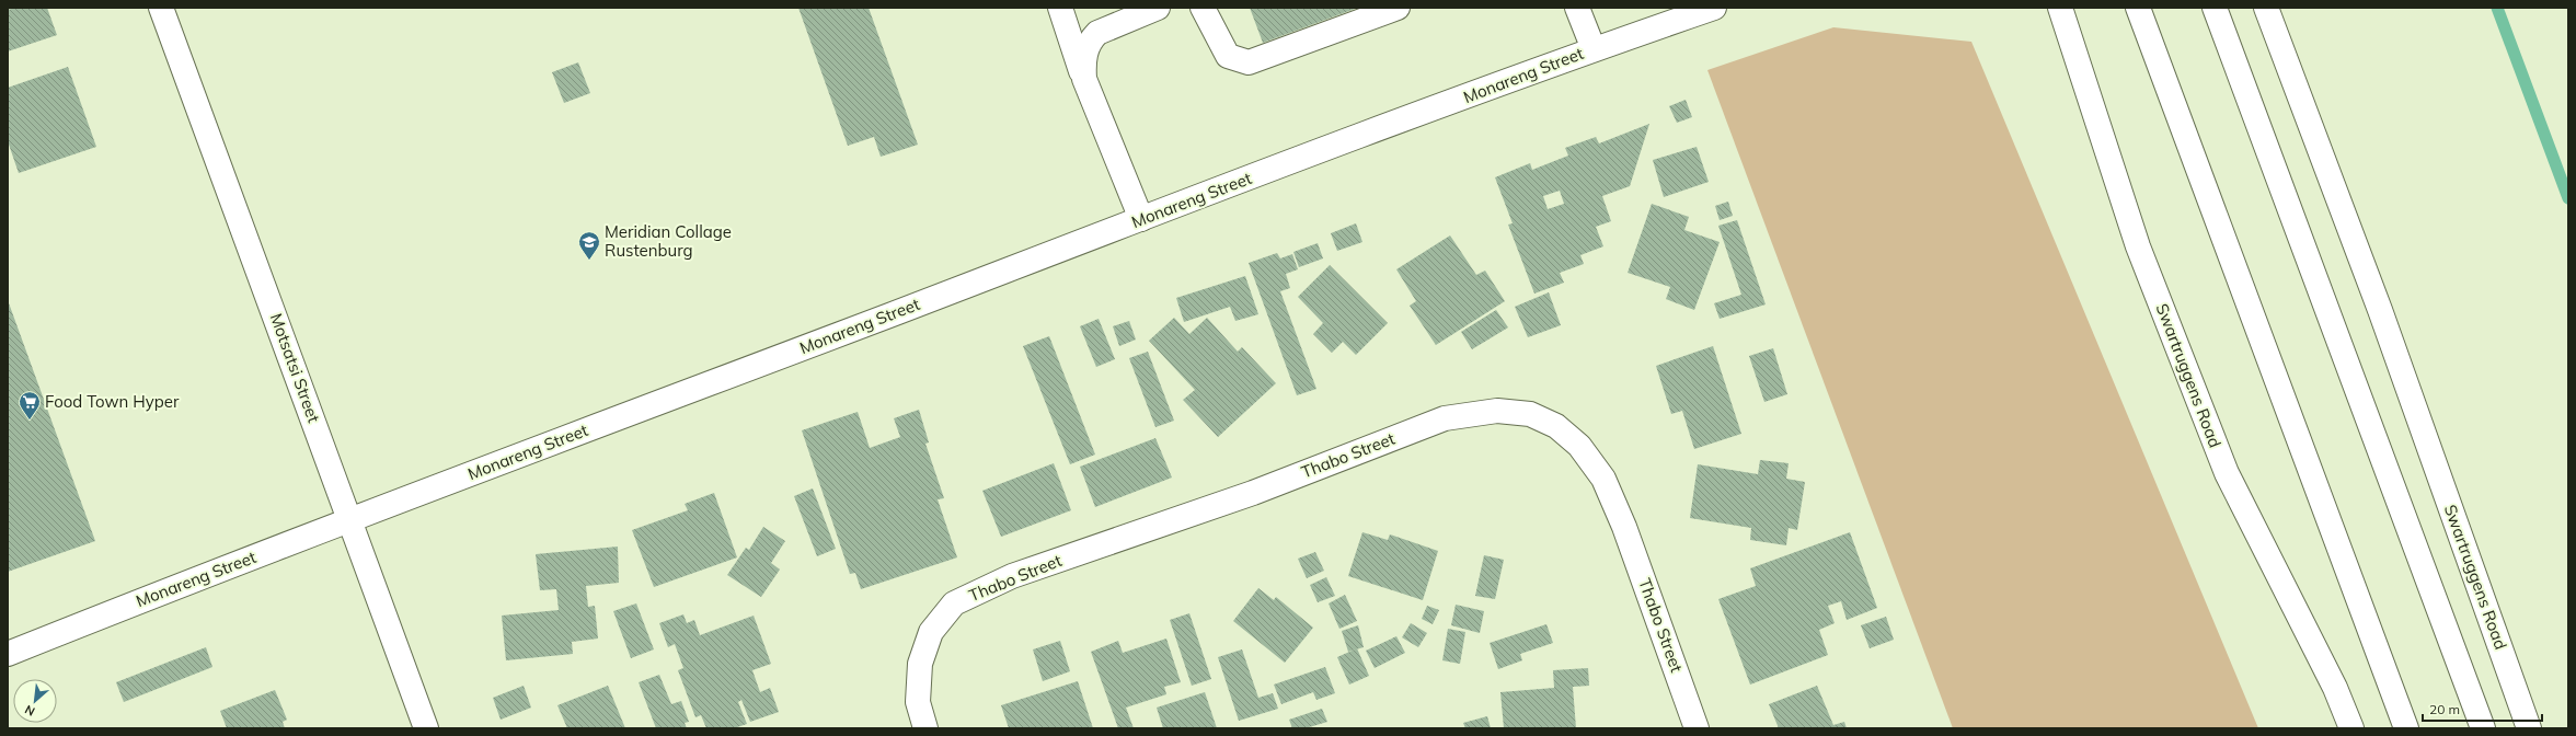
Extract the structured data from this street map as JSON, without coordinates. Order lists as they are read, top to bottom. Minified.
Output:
{"streets":{"street":["Monareng Street","Motsatsi Street","Swartruggens Road","Thabo Street"]},"crossings":[["Monareng Street","Motsatsi Street"]],"places":{"school or university":["Meridian Collage Rustenburg"],"supermarket":["Food Town Hyper"]},"scale_bar":"20 m","north":"bottom left"}
